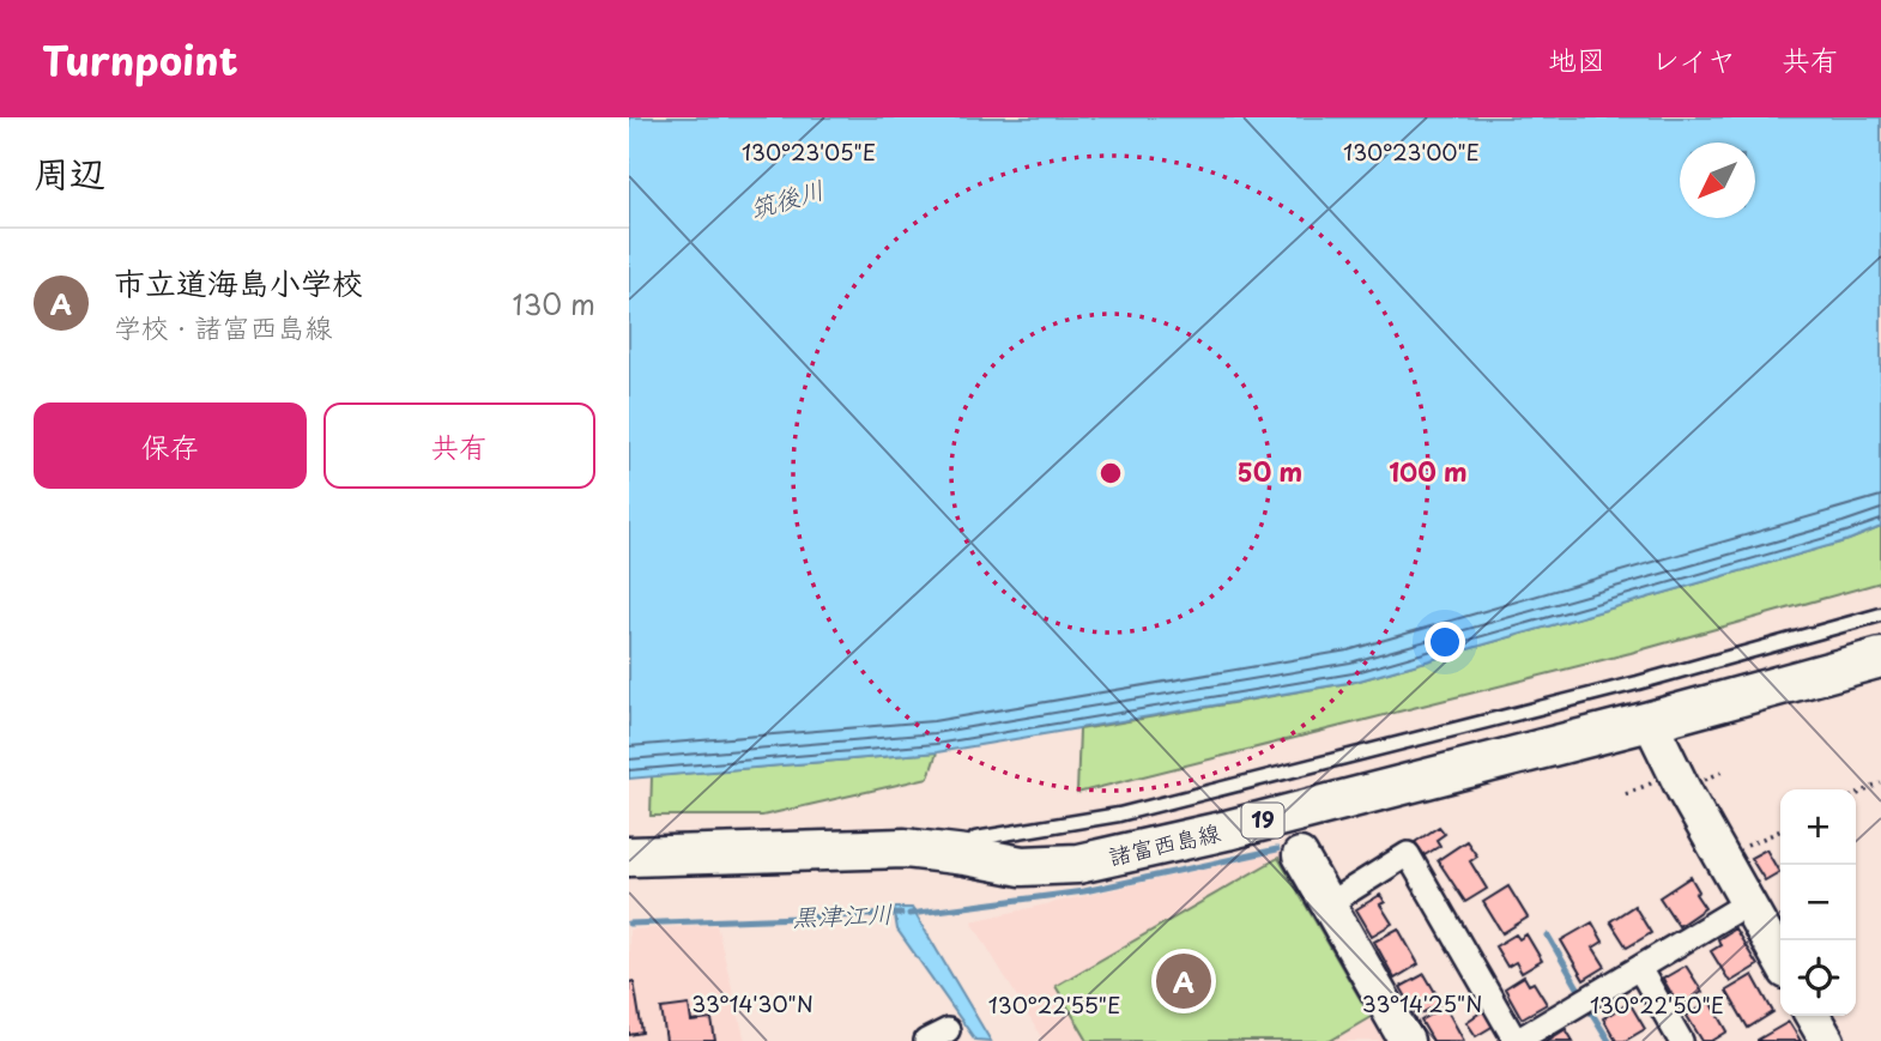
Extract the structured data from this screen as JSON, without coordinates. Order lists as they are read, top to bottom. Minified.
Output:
{"streets":{"main road":["19","諸富西島線"]},"water":["筑後川","黒津江川"],"north":"bottom left","page":{"header":"Turnpoint","nav":["地図","レイヤ","共有"],"heading":"周辺","list":[{"mark":"A","name":"市立道海島小学校","note":"学校 · 諸富西島線","value":"130 m"}],"buttons":["保存","共有"],"map_buttons":["+","−"],"pins":"A"},"coordinates":["130°23'05\"E","130°23'00\"E","33°14'30\"N","33°14'25\"N","130°22'55\"E","130°22'50\"E"],"rings":["50 m","100 m"]}
